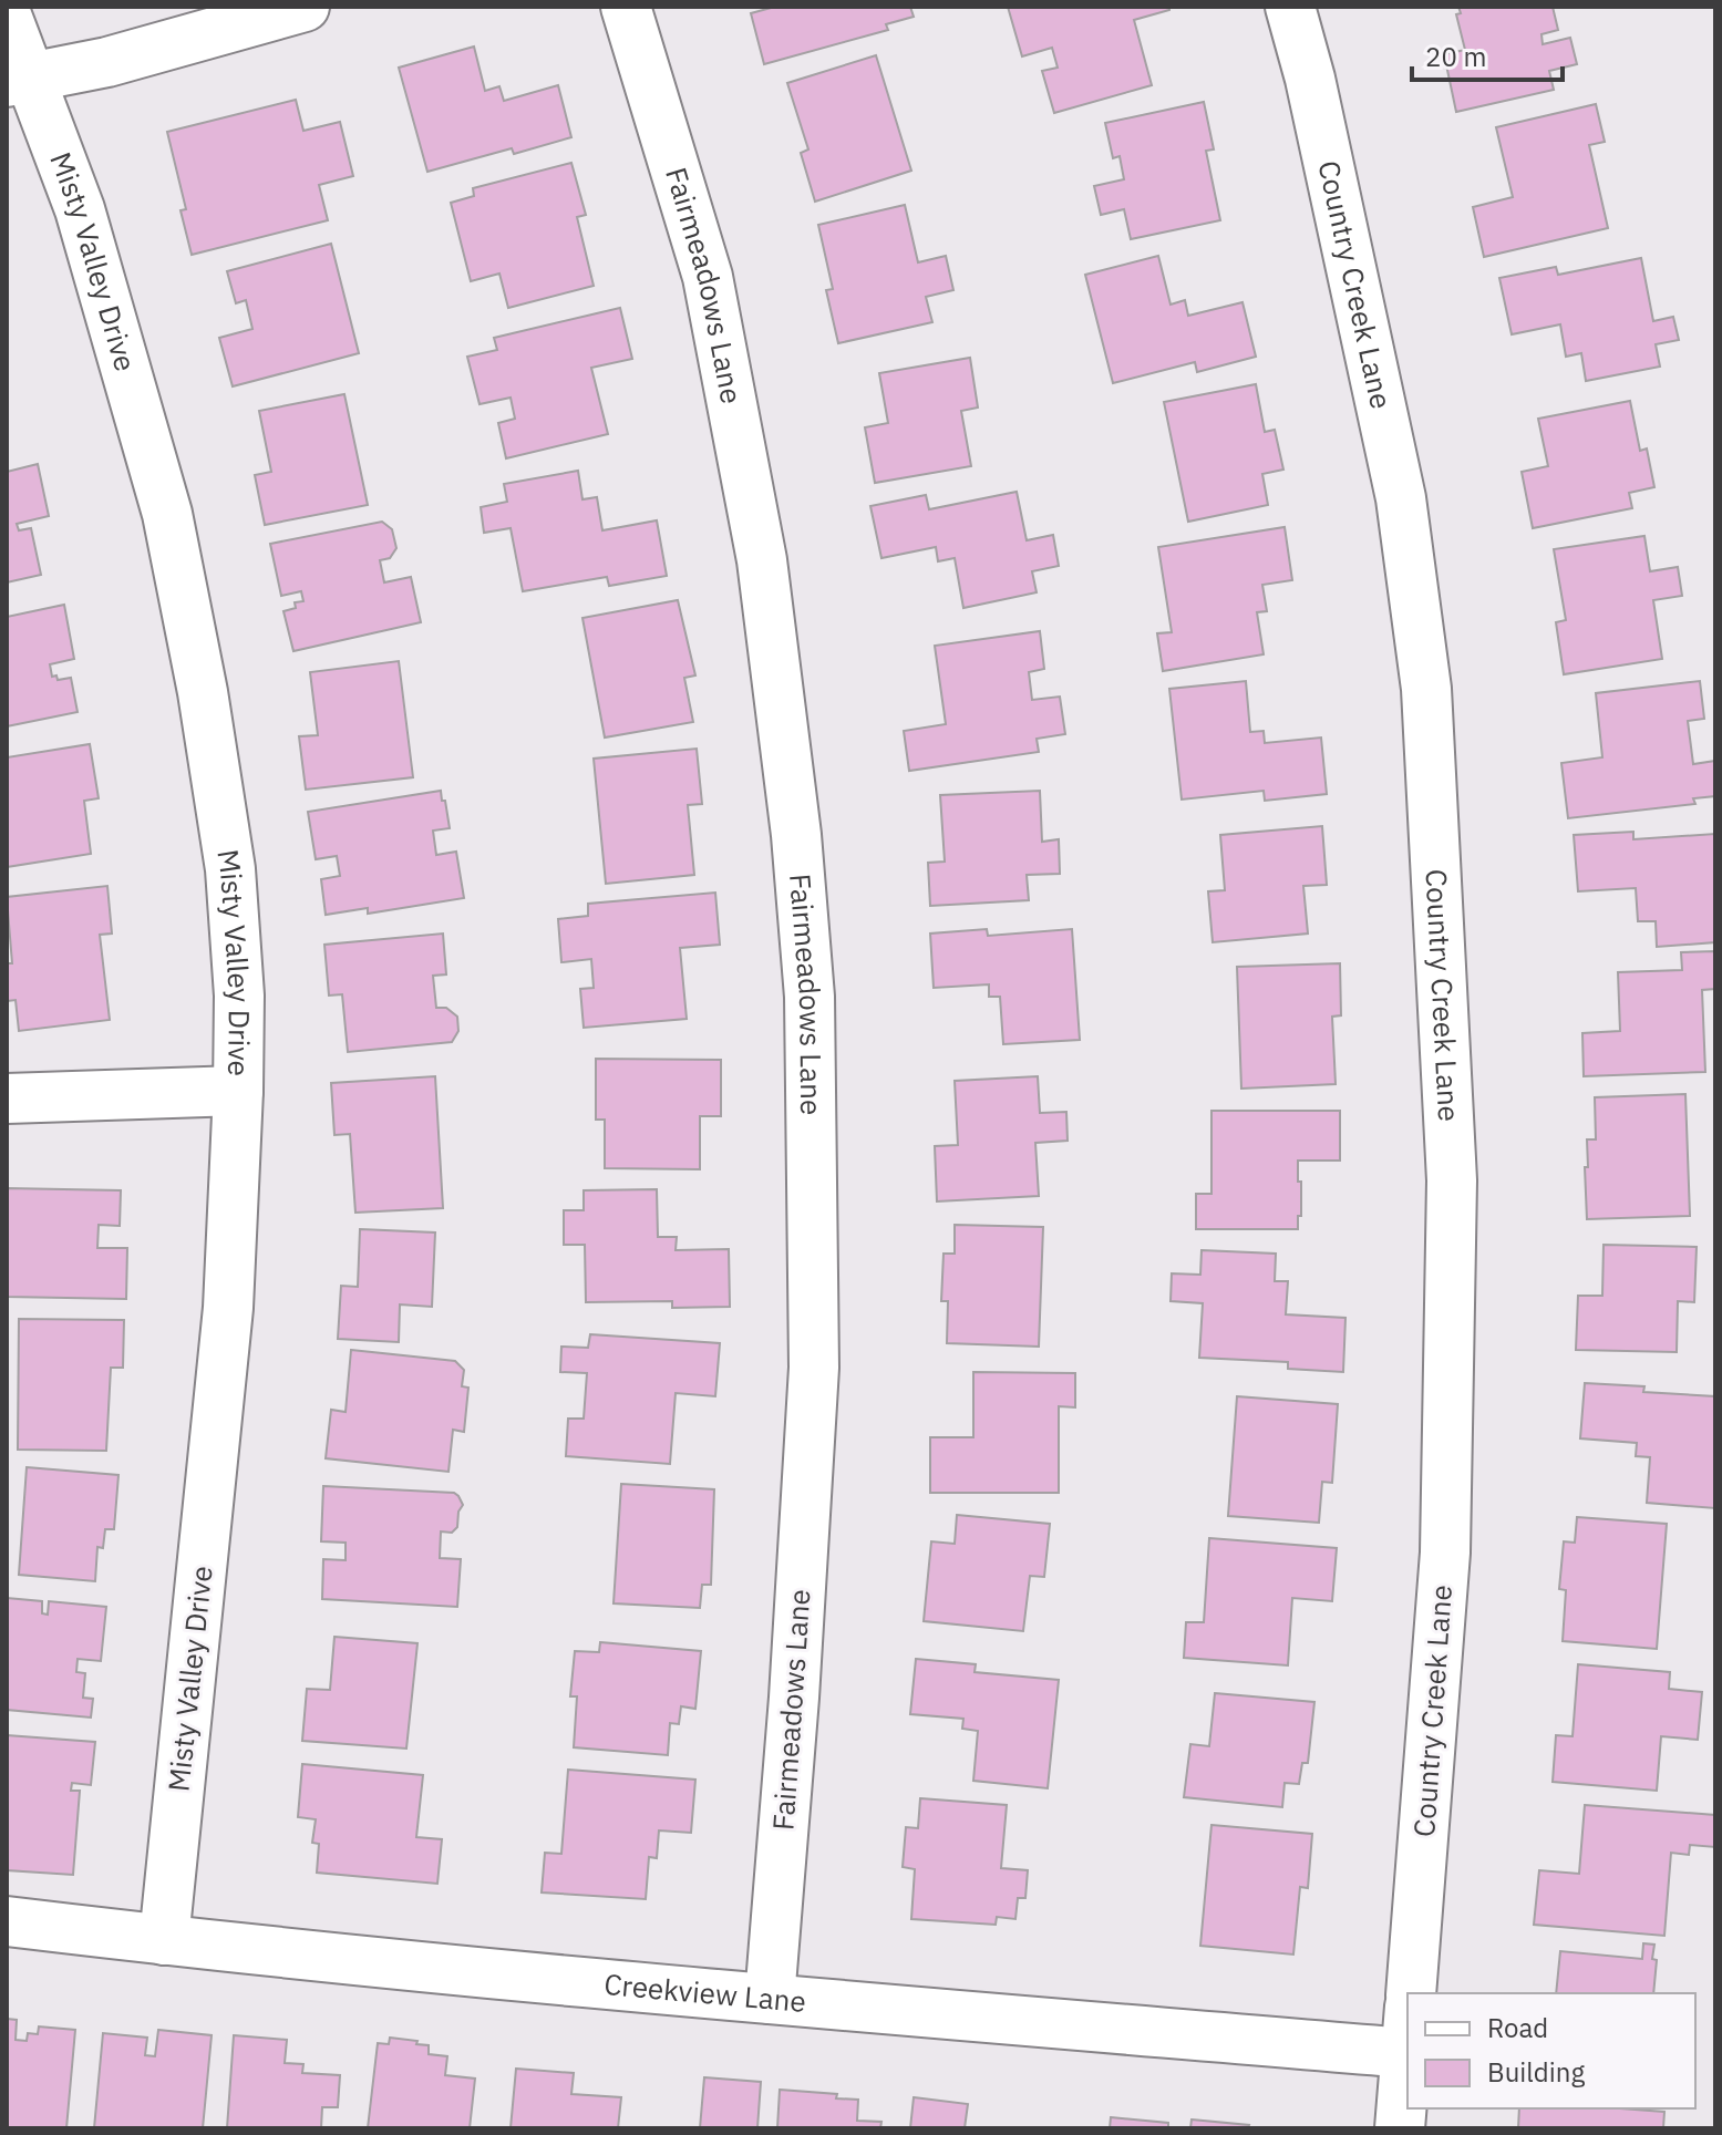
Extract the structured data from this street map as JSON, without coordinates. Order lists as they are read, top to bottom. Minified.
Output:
{"streets":{"street":["Misty Valley Drive","Fairmeadows Lane","Country Creek Lane","Creekview Lane"]},"crossings":[["Misty Valley Drive","Creekview Lane"],["Fairmeadows Lane","Creekview Lane"]],"legend":["Road","Building"],"scale_bar":"20 m"}
